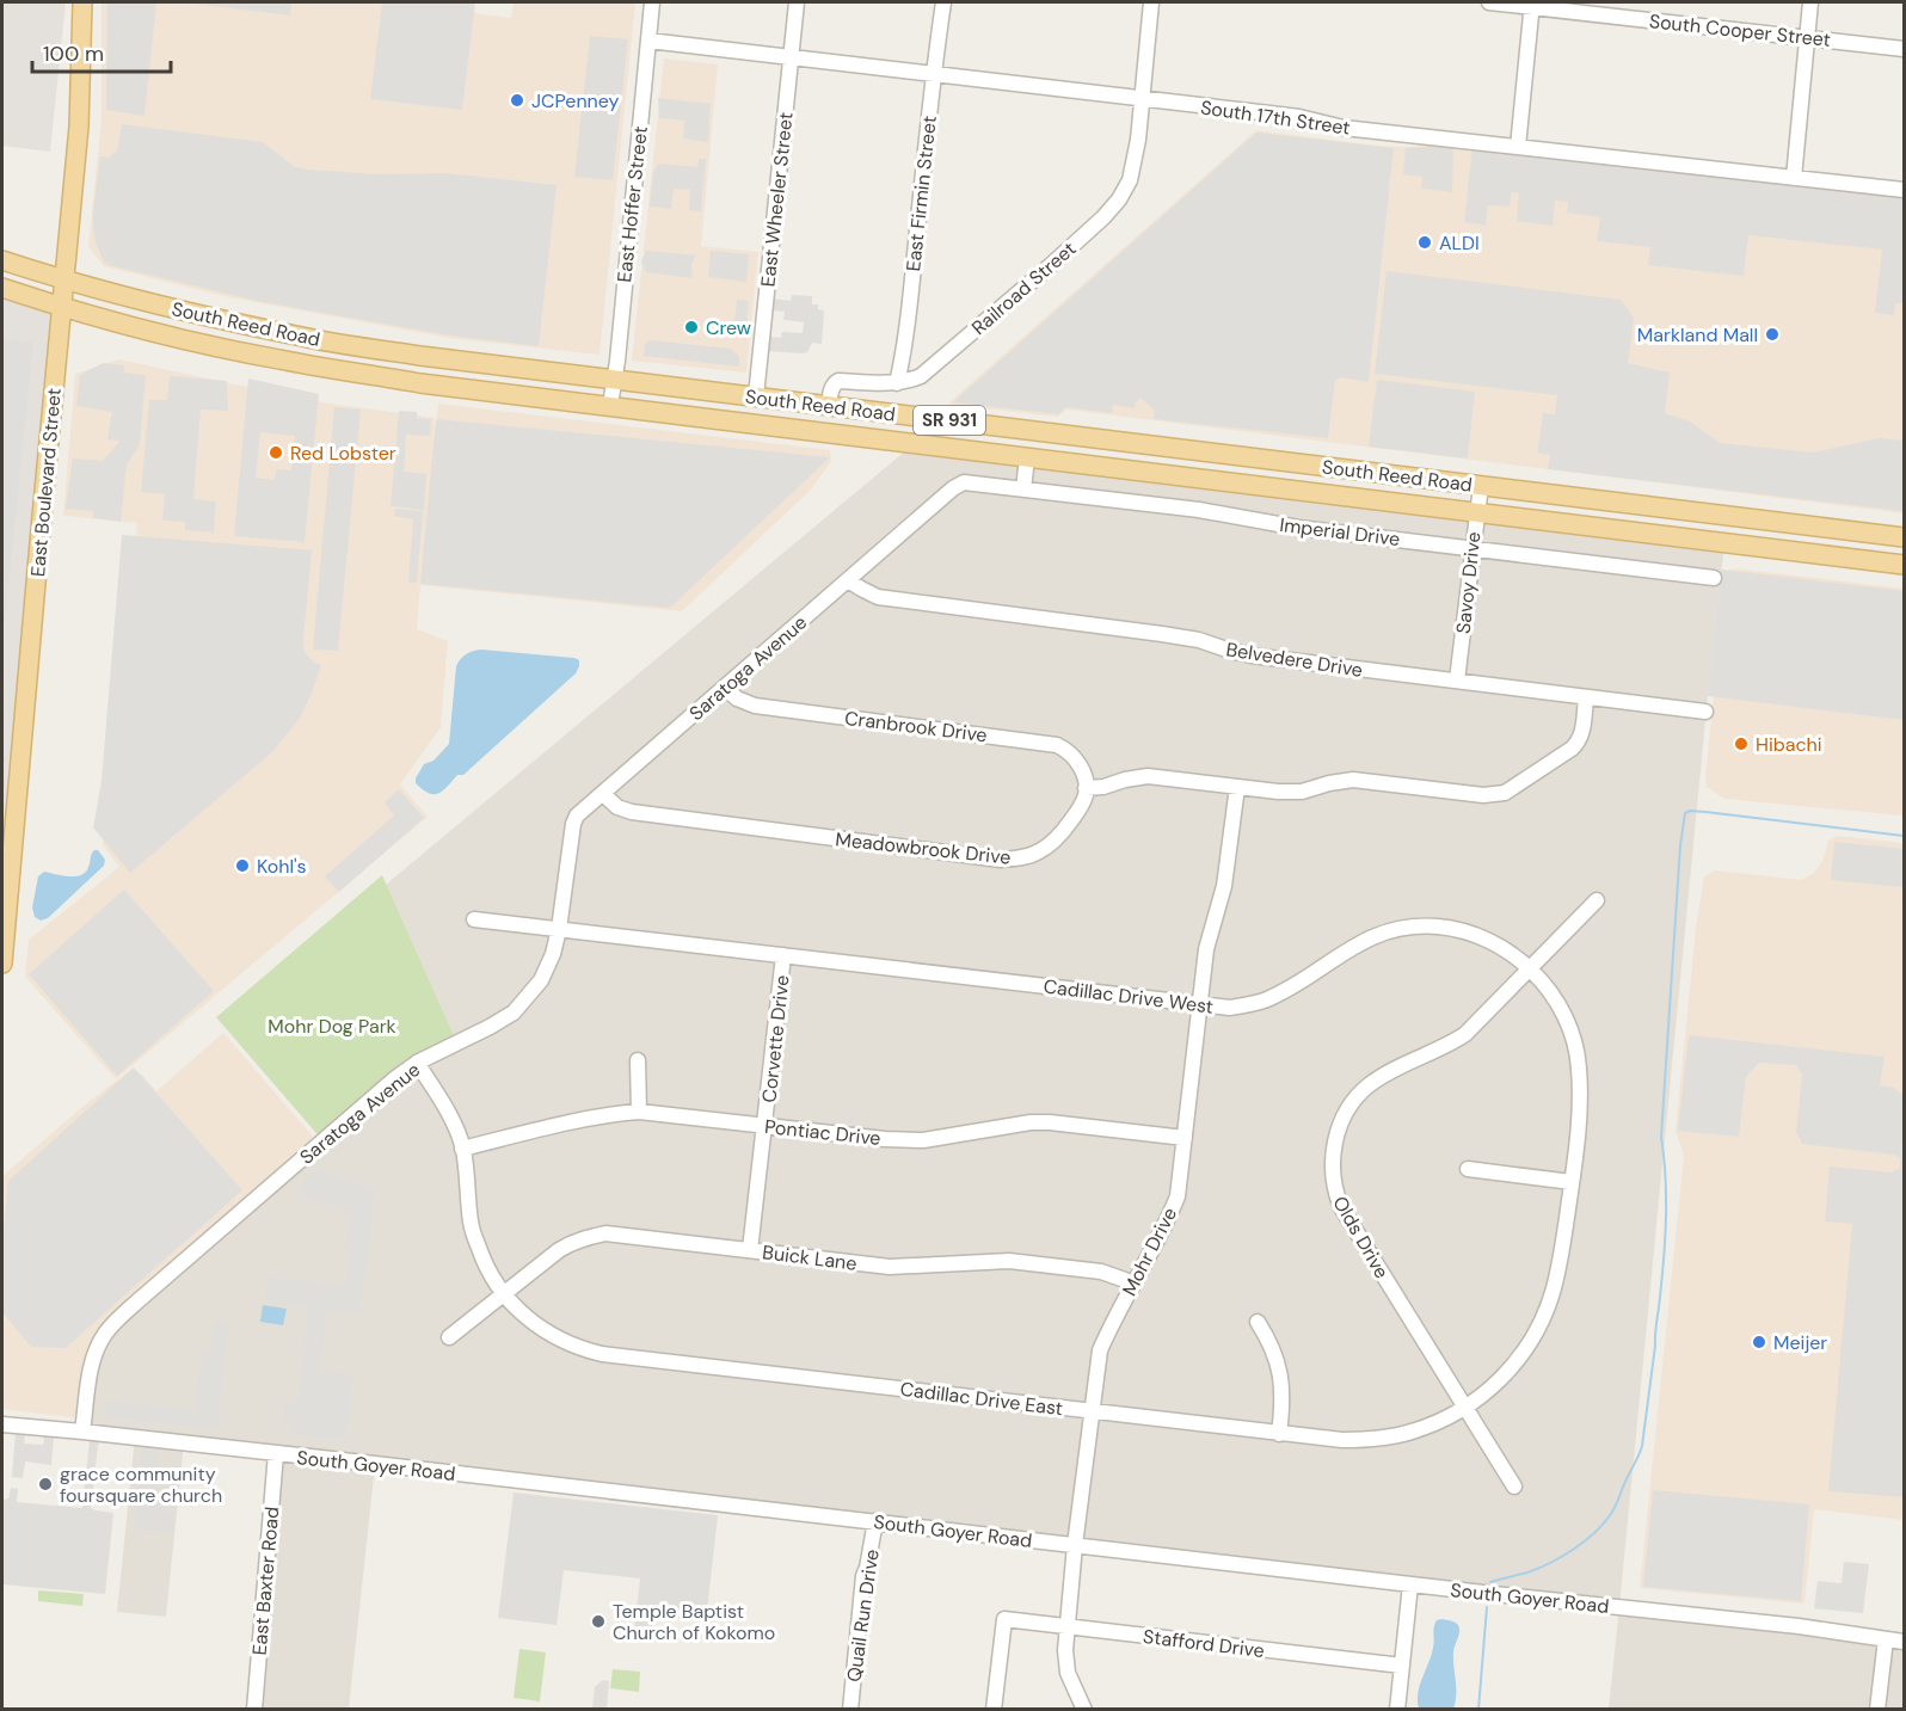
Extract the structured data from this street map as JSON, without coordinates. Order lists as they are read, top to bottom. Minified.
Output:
{"streets":{"main road":["South Reed Road","SR 931","East Boulevard Street"],"street":["South Cooper Street","South 17th Street","East Firmin Street","East Wheeler Street","East Hoffer Street","Railroad Street","Imperial Drive","Savoy Drive","Belvedere Drive","Saratoga Avenue","Cranbrook Drive","Meadowbrook Drive","Cadillac Drive West","Corvette Drive","Pontiac Drive","Olds Drive","Mohr Drive","Buick Lane","Cadillac Drive East","South Goyer Road","East Baxter Road","Quail Run Drive","Stafford Drive"]},"crossings":[["South 17th Street","East Firmin Street"],["South 17th Street","East Wheeler Street"],["South 17th Street","East Hoffer Street"],["South 17th Street","Railroad Street"],["East Firmin Street","Railroad Street"],["East Wheeler Street","South Reed Road"],["East Hoffer Street","South Reed Road"],["South Reed Road","East Boulevard Street"],["South Reed Road","Savoy Drive"],["Imperial Drive","Savoy Drive"],["Imperial Drive","Saratoga Avenue"],["Savoy Drive","Belvedere Drive"],["Belvedere Drive","Saratoga Avenue"],["Saratoga Avenue","Cranbrook Drive"],["Saratoga Avenue","Meadowbrook Drive"],["Saratoga Avenue","Cadillac Drive West"],["Saratoga Avenue","Cadillac Drive East"],["Saratoga Avenue","South Goyer Road"],["Cranbrook Drive","Meadowbrook Drive"],["Cadillac Drive West","Corvette Drive"],["Cadillac Drive West","Olds Drive"],["Cadillac Drive West","Mohr Drive"],["Cadillac Drive West","Cadillac Drive East"],["Corvette Drive","Pontiac Drive"],["Corvette Drive","Buick Lane"],["Pontiac Drive","Mohr Drive"],["Pontiac Drive","Cadillac Drive East"],["Olds Drive","Cadillac Drive East"],["Mohr Drive","Buick Lane"],["Mohr Drive","Cadillac Drive East"],["Mohr Drive","South Goyer Road"],["Mohr Drive","Stafford Drive"],["Buick Lane","Cadillac Drive East"],["South Goyer Road","East Baxter Road"],["South Goyer Road","Quail Run Drive"]],"parks":["Mohr Dog Park"],"places":["JCPenney","ALDI","Crew","Markland Mall","Red Lobster","Hibachi","Kohl's","Meijer","grace community foursquare church","Temple Baptist Church of Kokomo"],"scale_bar":"100 m"}
